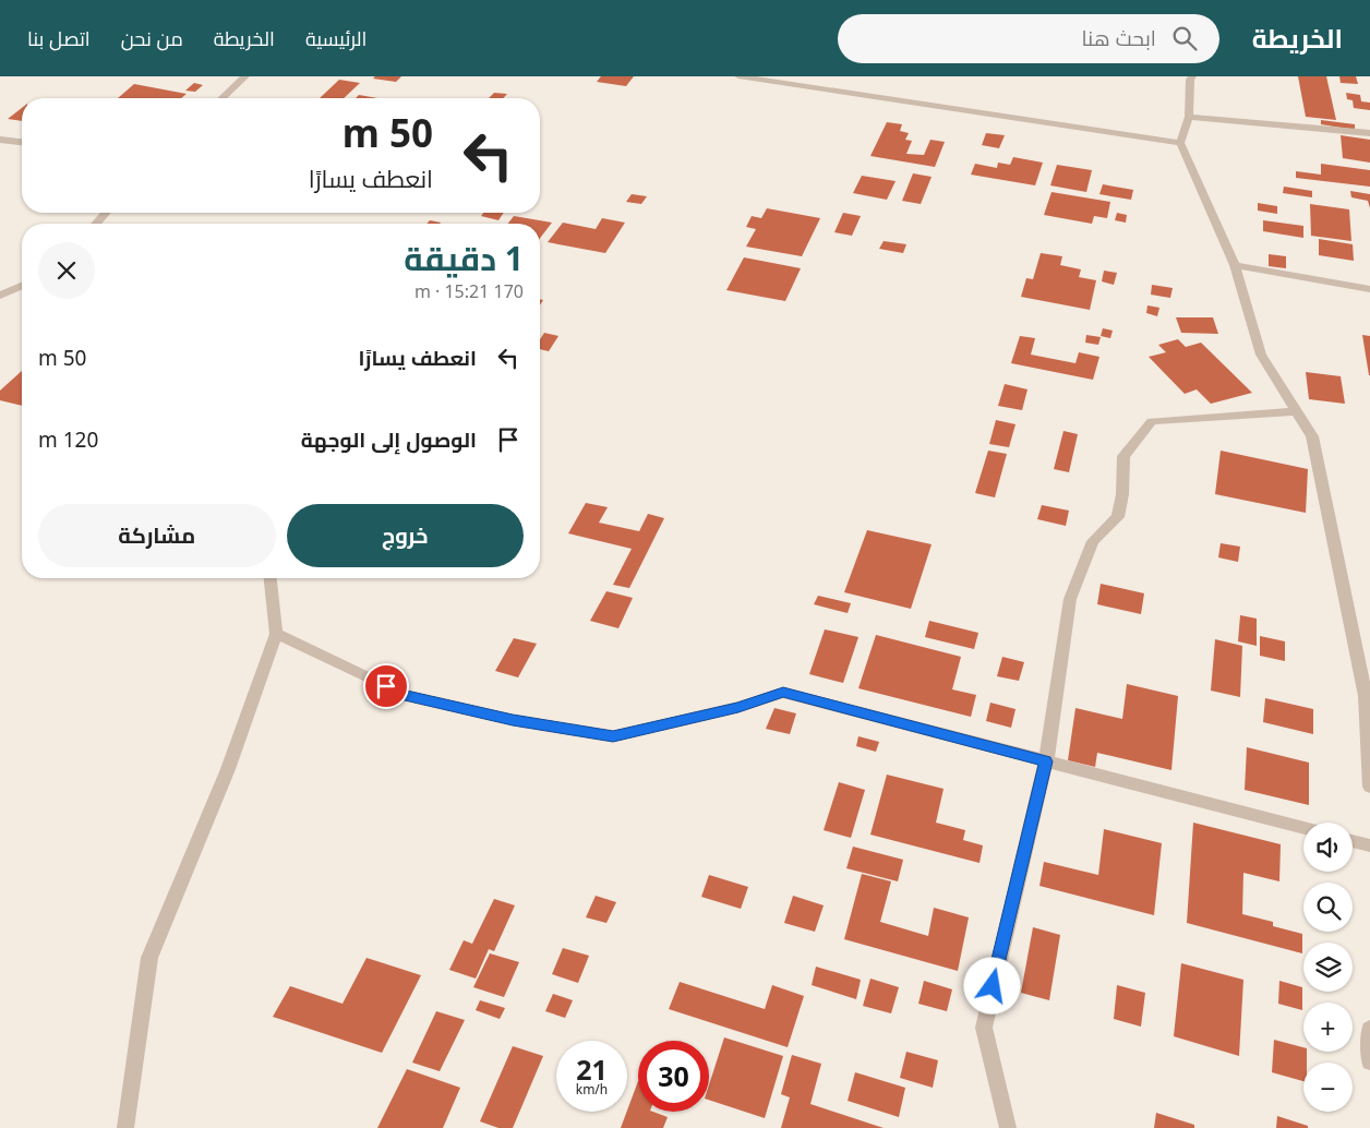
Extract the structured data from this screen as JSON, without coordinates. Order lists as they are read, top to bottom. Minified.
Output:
{"page":{"header":"الخريطة","search":"ابحث هنا","nav":["الرئيسية","الخريطة","من نحن","اتصل بنا"],"turn":["50 m","انعطف يسارًا"],"heading":["1 دقيقة","170 m · 15:21"],"list":[{"name":"انعطف يسارًا","value":"50 m"},{"name":"الوصول إلى الوجهة","value":"120 m"}],"buttons":["خروج","مشاركة"],"map_buttons":["+","−"],"speed":"21 km/h","limit":"30"}}
